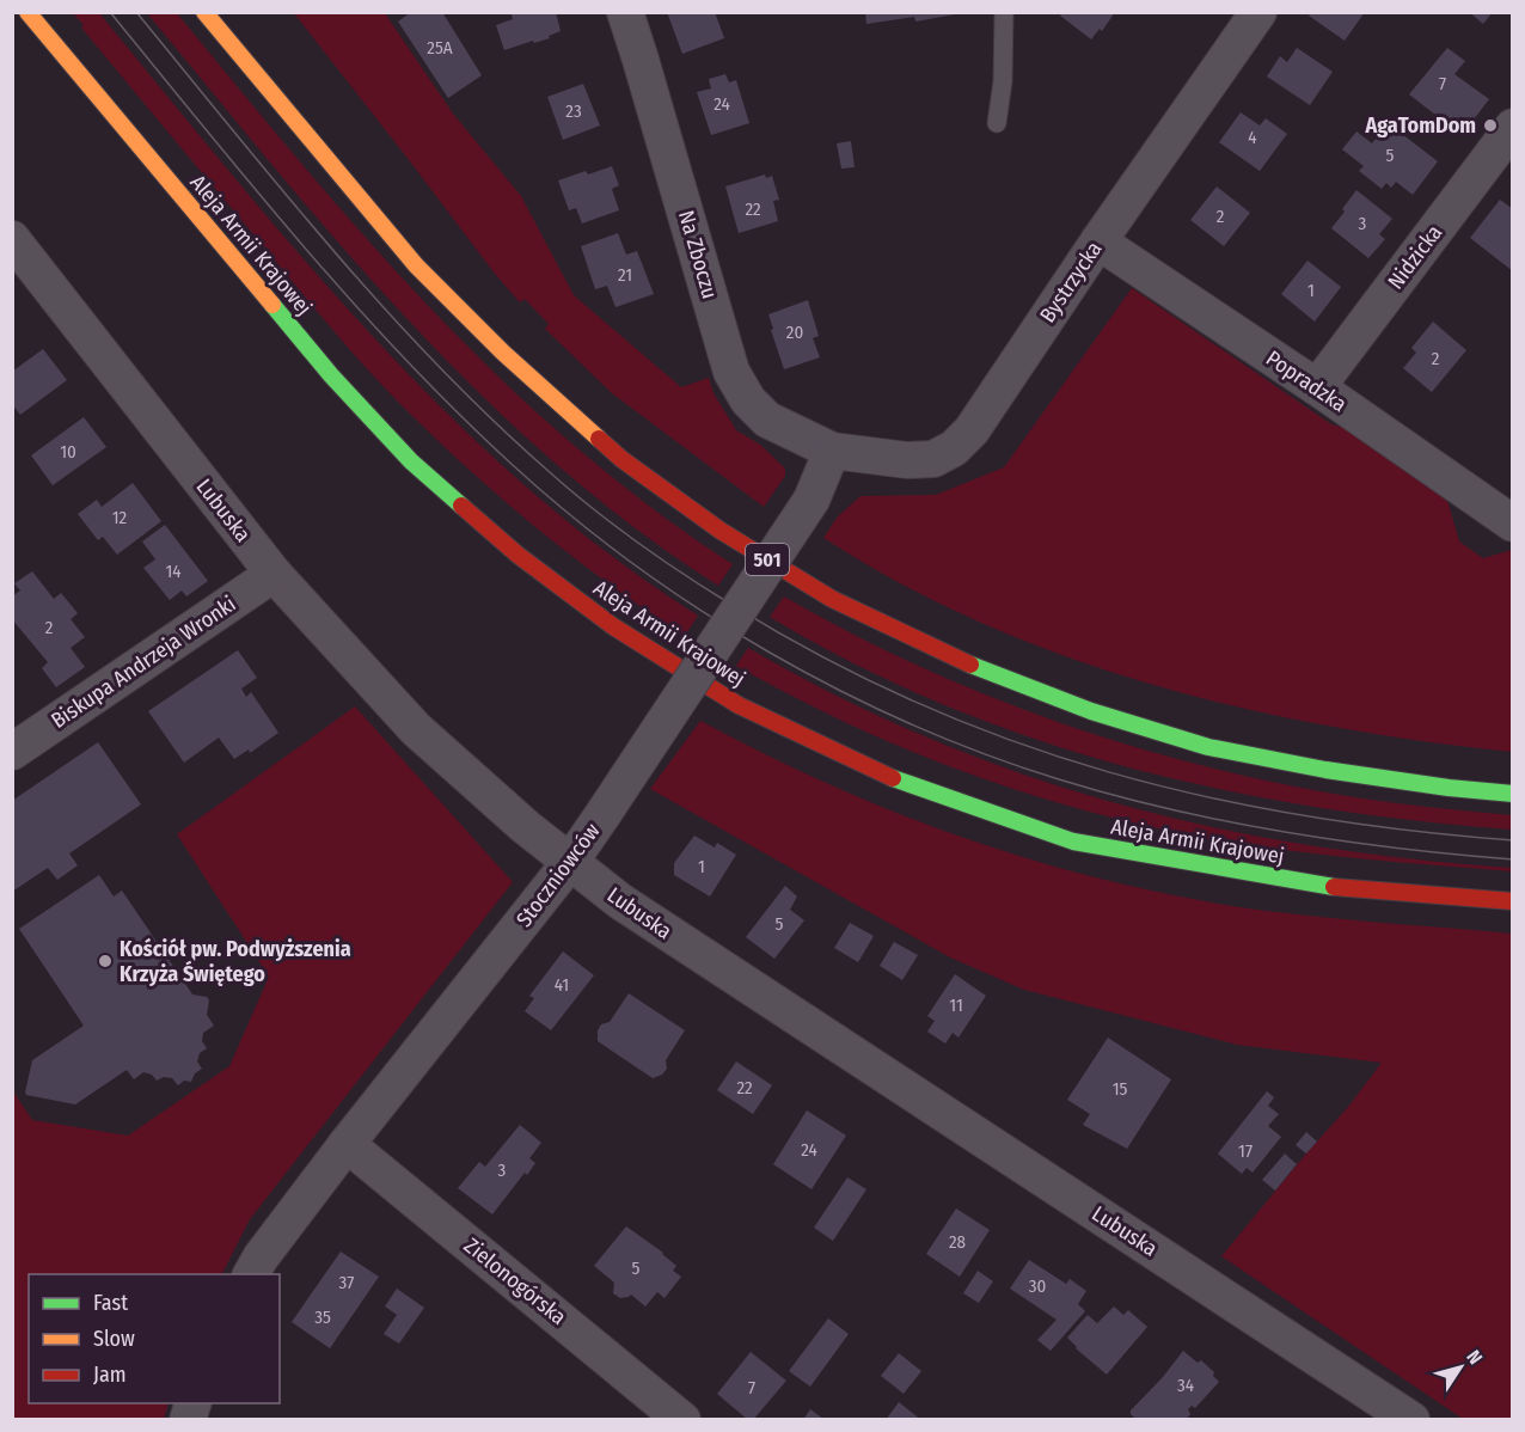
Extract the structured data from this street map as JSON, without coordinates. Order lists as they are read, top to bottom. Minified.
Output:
{"streets":{"main road":["Aleja Armii Krajowej","501"],"street":["Na Zboczu","Nidzicka","Bystrzycka","Popradzka","Lubuska","Biskupa Andrzeja Wronki","Stoczniowców","Zielonogórska"]},"crossings":[["Na Zboczu","Bystrzycka"],["Na Zboczu","Stoczniowców"],["Nidzicka","Popradzka"],["Bystrzycka","Popradzka"],["Bystrzycka","Stoczniowców"],["Lubuska","Biskupa Andrzeja Wronki"],["Lubuska","Stoczniowców"],["Stoczniowców","Zielonogórska"]],"places":["AgaTomDom","Kościół pw. Podwyższenia Krzyża Świętego"],"house_numbers":["25A","7","24","23","4","5","22","2","3","21","1","20","2","10","12","14","2","1","5","41","11","22","15","24","17","3","28","5","37","30","35","34","7"],"legend":["Fast","Slow","Jam"],"north":"top right"}
